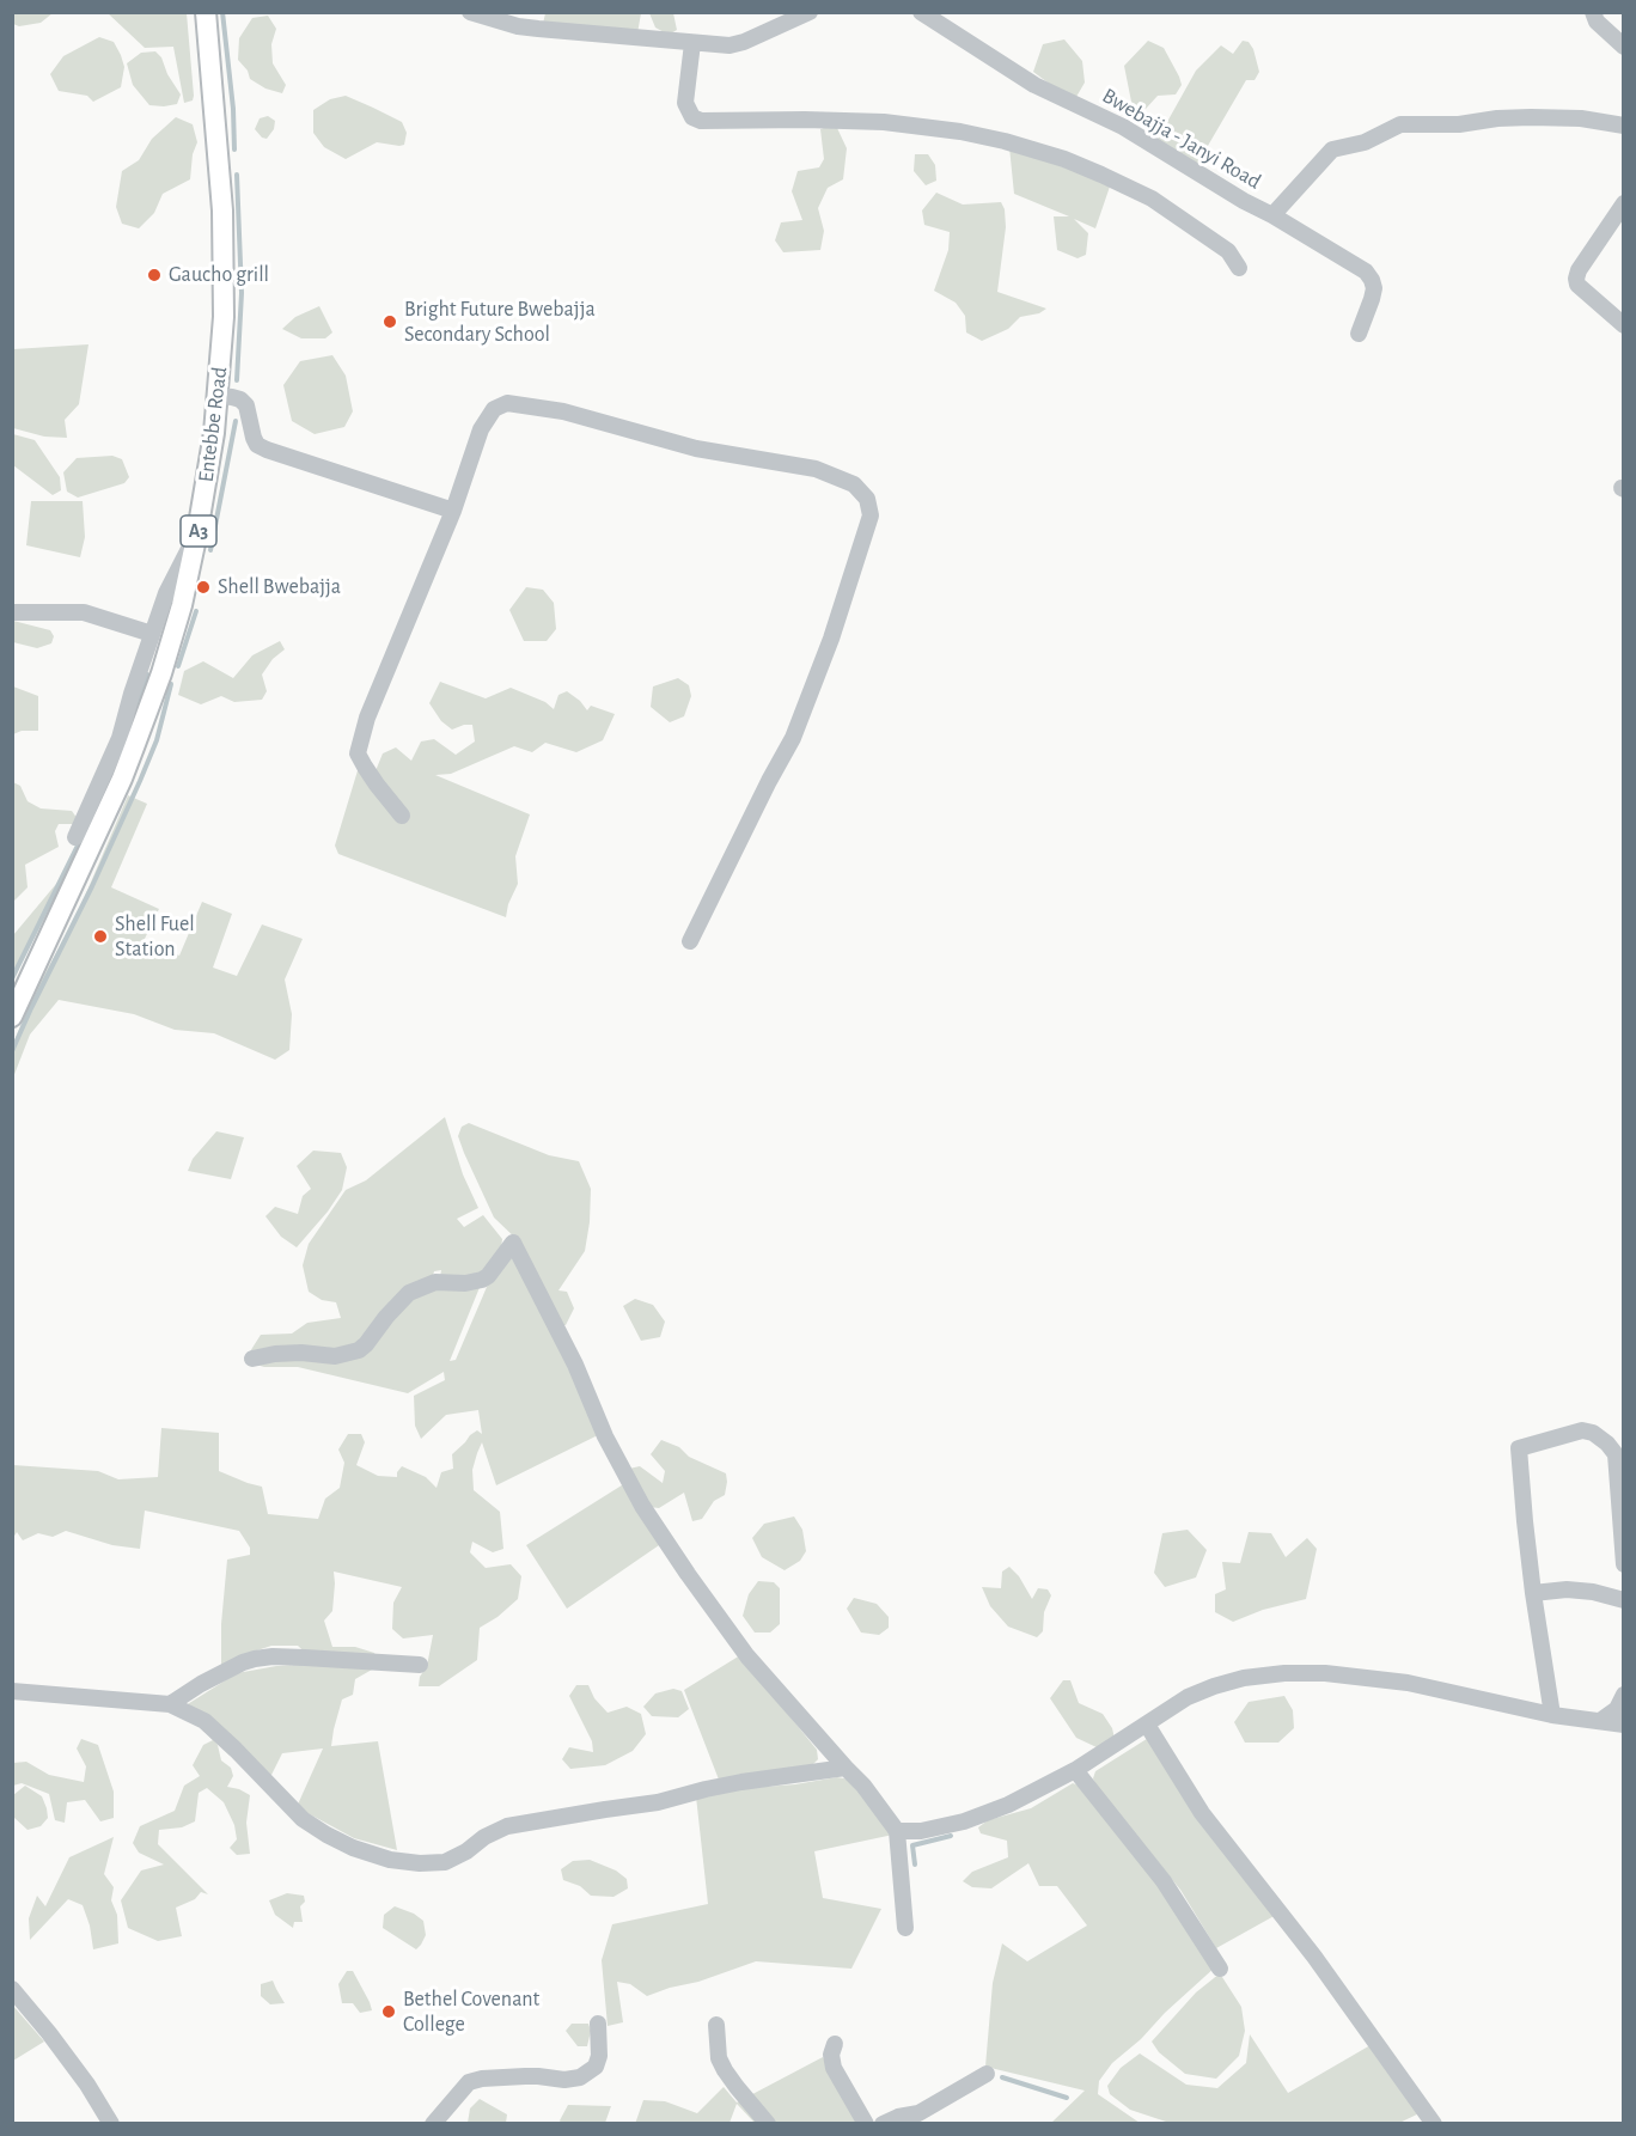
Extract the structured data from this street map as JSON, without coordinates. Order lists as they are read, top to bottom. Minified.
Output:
{"streets":{"main road":["Entebbe Road","A3"],"street":["Bwebajja - Janyi Road"]},"places":["Gaucho grill","Bright Future Bwebajja Secondary School","Shell Bwebajja","Shell Fuel Station","Bethel Covenant College"]}
